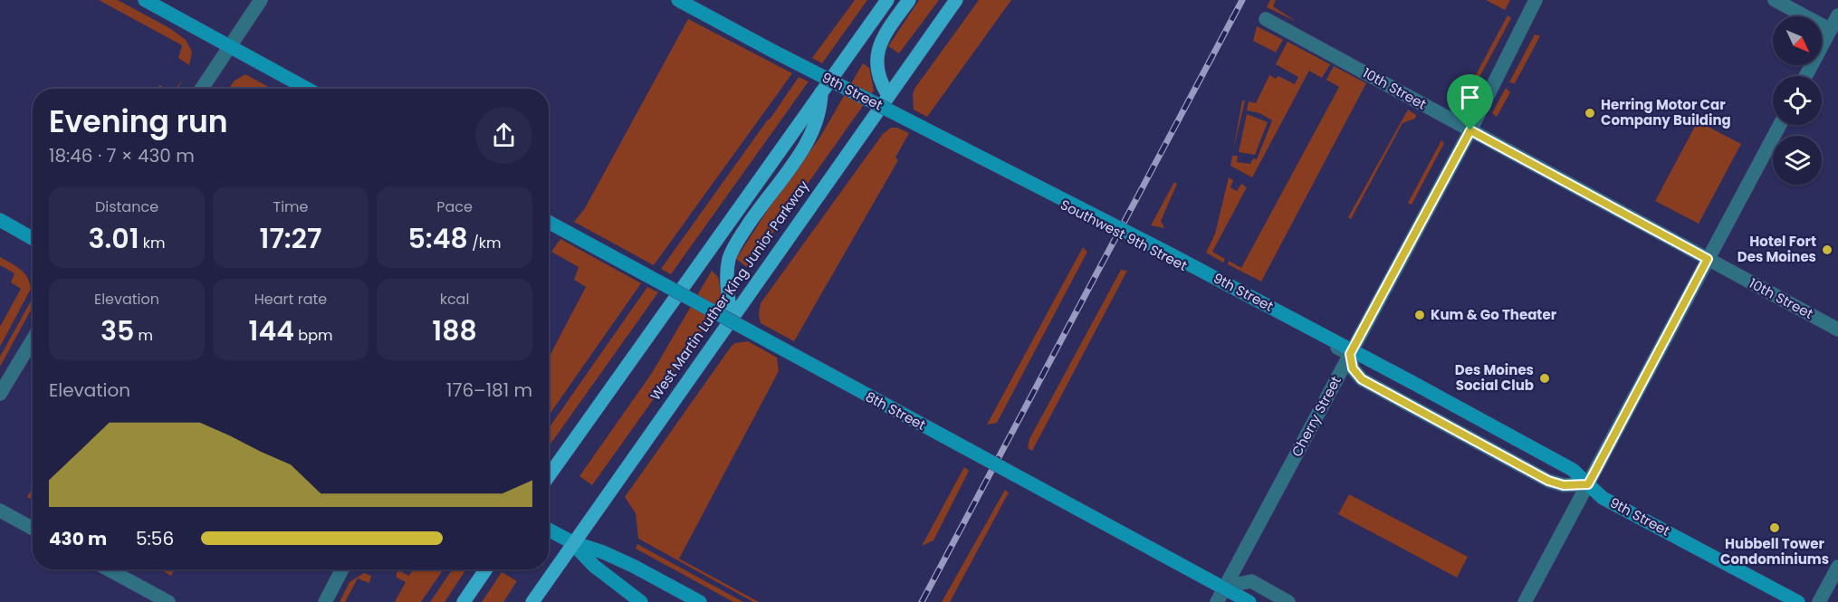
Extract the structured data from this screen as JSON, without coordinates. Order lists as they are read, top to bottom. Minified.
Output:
{"streets":{"main road":["9th Street","West Martin Luther King Junior Parkway","8th Street"],"street":["10th Street","Southwest 9th Street","Cherry Street"]},"crossings":[["10th Street","Cherry Street"],["Southwest 9th Street","West Martin Luther King Junior Parkway"],["Southwest 9th Street","Cherry Street"]],"places":["Herring Motor Car Company Building","Hotel Fort Des Moines","Kum & Go Theater","Des Moines Social Club","Hubbell Tower Condominiums"],"north":"bottom right","page":{"heading":["Evening run","18:46 · 7 × 430 m"],"stats":[["Distance","3.01 km"],["Time","17:27"],["Pace","5:48 /km"],["Elevation","35 m"],["Heart rate","144 bpm"],["kcal","188"]],"chart":["Elevation","176–181 m"],"list":[{"name":"430 m","note":"5:56"}]}}
